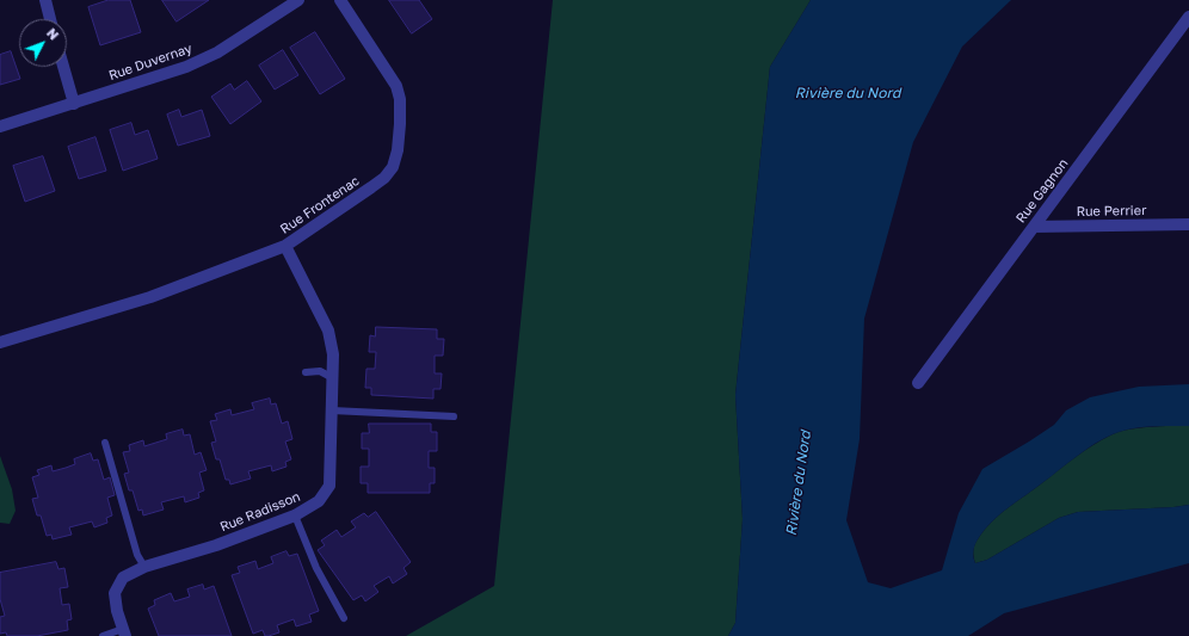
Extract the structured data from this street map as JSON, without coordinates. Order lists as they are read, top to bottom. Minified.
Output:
{"streets":{"street":["Rue Duvernay","Rue Gagnon","Rue Frontenac","Rue Perrier","Rue Radisson"]},"crossings":[["Rue Gagnon","Rue Perrier"],["Rue Frontenac","Rue Radisson"]],"water":["Rivière du Nord"],"north":"top right"}
